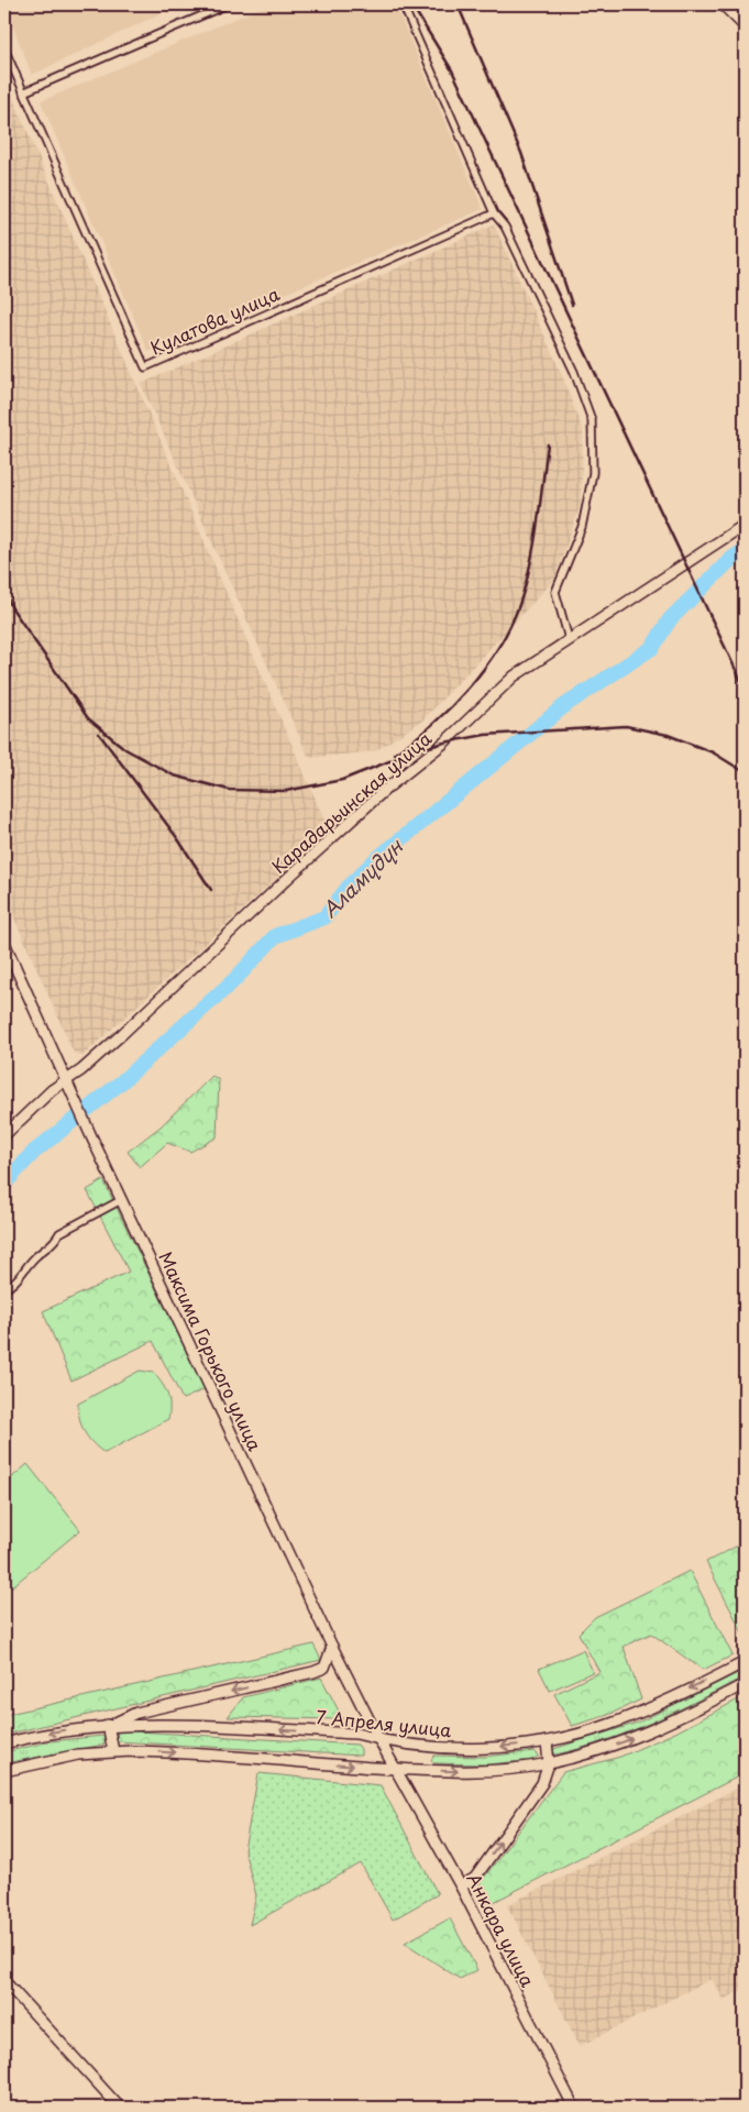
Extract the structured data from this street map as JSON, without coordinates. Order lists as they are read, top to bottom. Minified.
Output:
{"streets":{"main road":["Карадарьинская улица","Максима Горького улица","7 Апреля улица","Анкара улица"],"street":["Кулатова улица"]},"crossings":[["Карадарьинская улица","Максима Горького улица"],["Максима Горького улица","7 Апреля улица"],["Максима Горького улица","Анкара улица"]],"water":["Аламүдүн"]}
